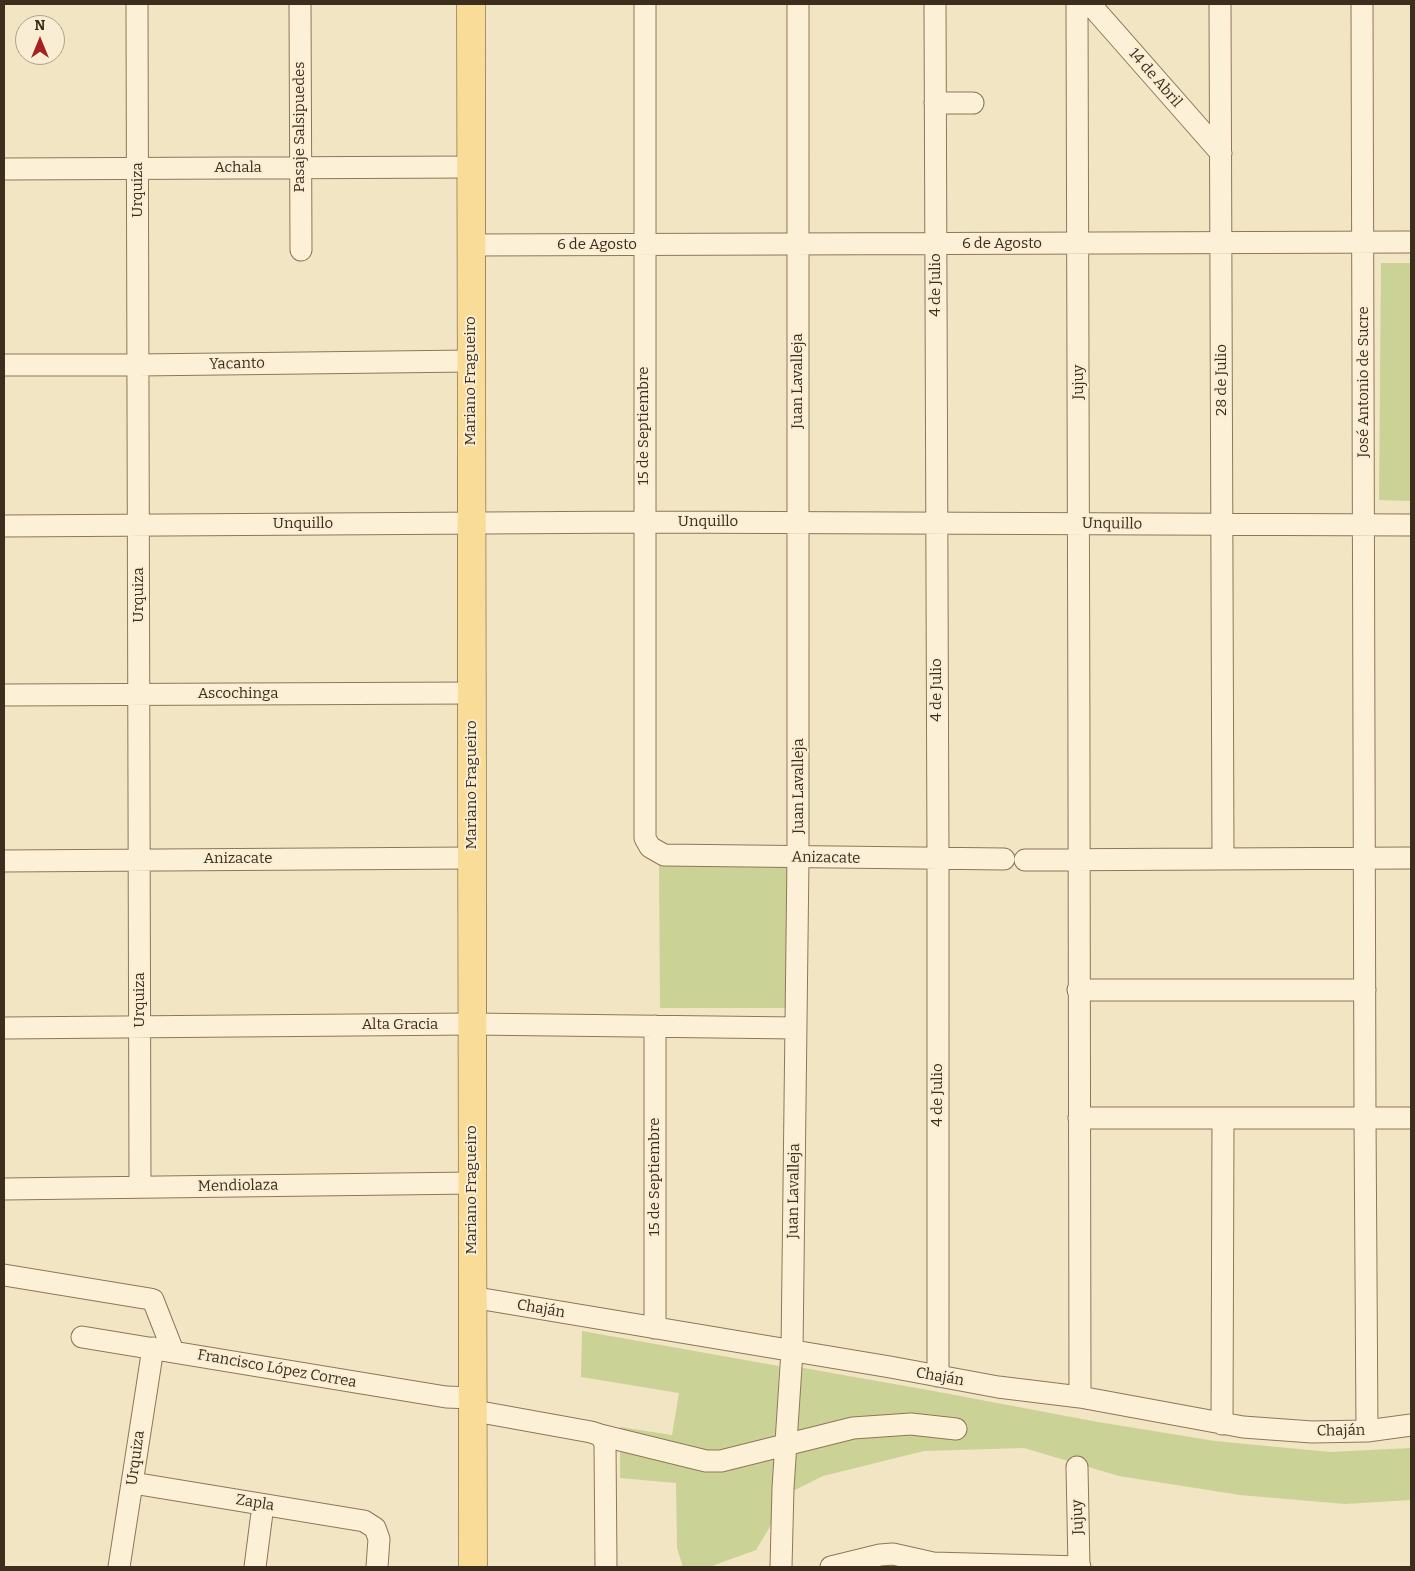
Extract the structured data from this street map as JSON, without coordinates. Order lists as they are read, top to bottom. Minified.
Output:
{"streets":{"main road":["Mariano Fragueiro"],"street":["14 de Abril","Pasaje Salsipuedes","Achala","Urquiza","6 de Agosto","4 de Julio","Yacanto","28 de Julio","Juan Lavalleja","Jujuy","José Antonio de Sucre","15 de Septiembre","Unquillo","Ascochinga","Anizacate","Alta Gracia","Mendiolaza","Chaján","Francisco López Correa","Zapla"]},"crossings":[["14 de Abril","28 de Julio"],["Pasaje Salsipuedes","Achala"],["Achala","Urquiza"],["Achala","Mariano Fragueiro"],["Urquiza","Yacanto"],["Urquiza","Unquillo"],["Urquiza","Ascochinga"],["Urquiza","Anizacate"],["Urquiza","Alta Gracia"],["Urquiza","Mendiolaza"],["Urquiza","Francisco López Correa"],["Urquiza","Zapla"],["6 de Agosto","4 de Julio"],["6 de Agosto","28 de Julio"],["6 de Agosto","Mariano Fragueiro"],["6 de Agosto","Juan Lavalleja"],["6 de Agosto","Jujuy"],["6 de Agosto","José Antonio de Sucre"],["6 de Agosto","15 de Septiembre"],["4 de Julio","Unquillo"],["4 de Julio","Anizacate"],["4 de Julio","Chaján"],["Yacanto","Mariano Fragueiro"],["28 de Julio","Unquillo"],["Mariano Fragueiro","Unquillo"],["Mariano Fragueiro","Ascochinga"],["Mariano Fragueiro","Anizacate"],["Mariano Fragueiro","Alta Gracia"],["Mariano Fragueiro","Mendiolaza"],["Mariano Fragueiro","Chaján"],["Mariano Fragueiro","Francisco López Correa"],["Juan Lavalleja","Unquillo"],["Juan Lavalleja","Anizacate"],["Juan Lavalleja","Alta Gracia"],["Juan Lavalleja","Chaján"],["Juan Lavalleja","Francisco López Correa"],["Jujuy","Unquillo"],["Jujuy","Chaján"],["José Antonio de Sucre","Unquillo"],["José Antonio de Sucre","Chaján"],["15 de Septiembre","Unquillo"],["15 de Septiembre","Anizacate"],["15 de Septiembre","Alta Gracia"],["15 de Septiembre","Chaján"]],"north":"top"}
